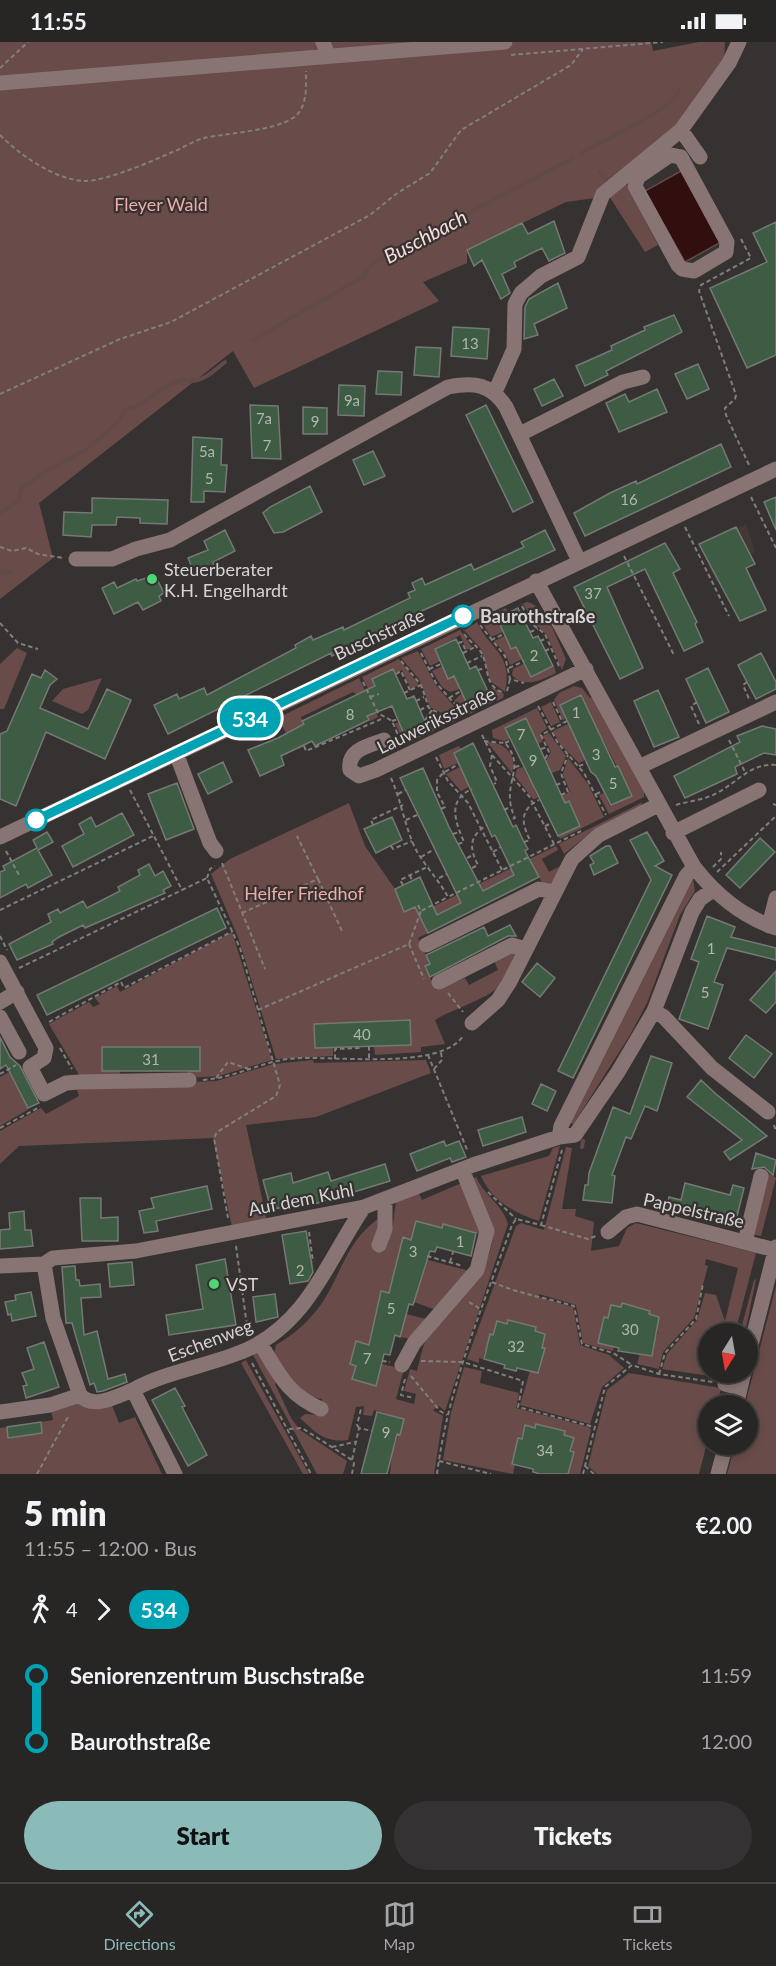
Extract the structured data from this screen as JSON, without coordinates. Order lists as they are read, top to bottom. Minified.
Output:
{"streets":{"street":["Buschstraße","Lauweriksstraße","Auf dem Kuhl","Pappelstraße","Eschenweg"]},"crossings":[["Auf dem Kuhl","Eschenweg"]],"water":["Buschbach"],"parks":["Fleyer Wald","Helfer Friedhof"],"places":["Steuerberater K.H. Engelhardt","Baurothstraße","VST"],"lines":["bus line 534"],"house_numbers":["13","9a","7a","9","7","5a","5","16","37","2","1","8","7","3","9","5","1","5","40","31","1","3","2","5","30","32","7","9","34"],"north":"bottom","page":{"status":"11:55","on_map":"534","heading":["5 min","11:55 – 12:00 · Bus","€2.00"],"legs":["4","534"],"list":[{"name":"Seniorenzentrum Buschstraße","value":"11:59"},{"name":"Baurothstraße","value":"12:00"}],"buttons":["Start","Tickets"],"tabs":["Directions","Map","Tickets"]}}
